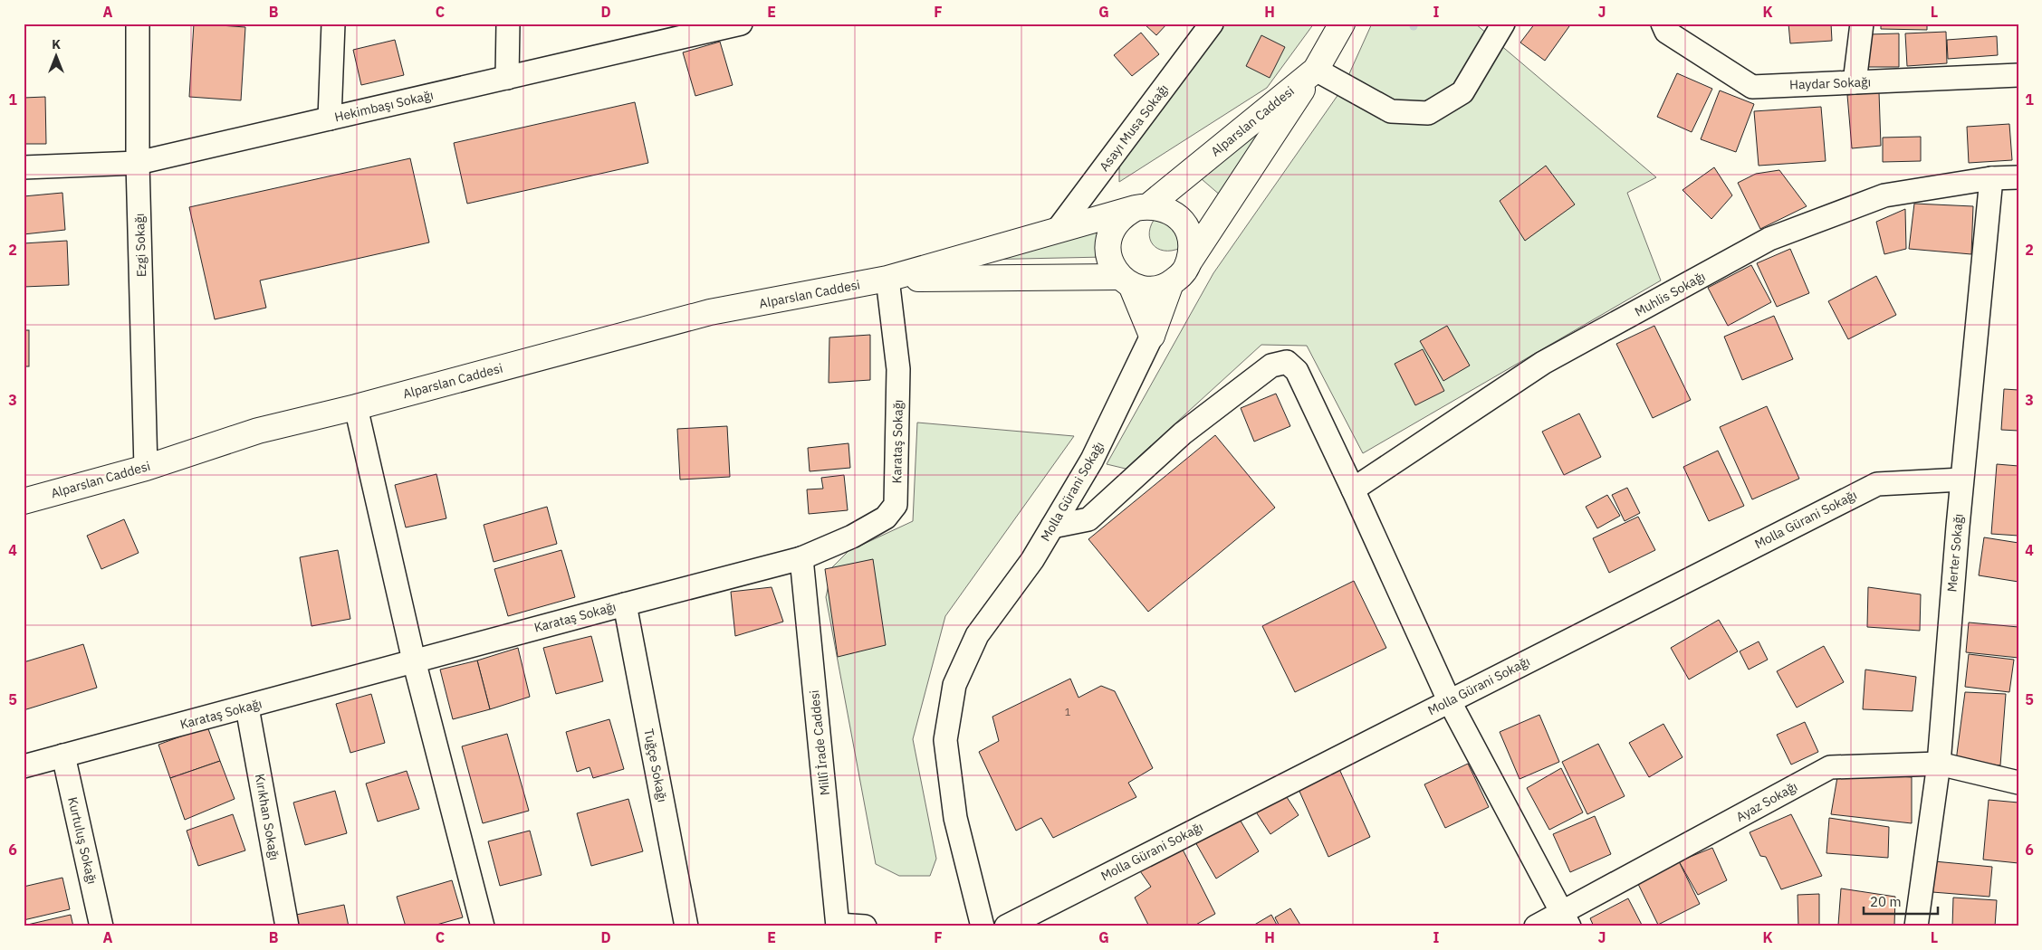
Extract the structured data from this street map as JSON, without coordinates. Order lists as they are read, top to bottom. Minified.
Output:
{"streets":{"street":["Haydar Sokağı","Hekimbaşı Sokağı","Alparslan Caddesi","Asayı Musa Sokağı","Ezgi Sokağı","Muhlis Sokağı","Karataş Sokağı","Molla Gürani Sokağı","Merter Sokağı","Millî İrade Caddesi","Tuğçe Sokağı","Ayaz Sokağı","Kırıkhan Sokağı","Kurtuluş Sokağı"]},"crossings":[["Hekimbaşı Sokağı","Ezgi Sokağı"],["Alparslan Caddesi","Ezgi Sokağı"],["Alparslan Caddesi","Karataş Sokağı"],["Muhlis Sokağı","Merter Sokağı"],["Karataş Sokağı","Millî İrade Caddesi"],["Karataş Sokağı","Tuğçe Sokağı"],["Karataş Sokağı","Kırıkhan Sokağı"],["Karataş Sokağı","Kurtuluş Sokağı"],["Molla Gürani Sokağı","Merter Sokağı"],["Merter Sokağı","Ayaz Sokağı"]],"house_numbers":["1"],"scale_bar":"20 m","north":"top","grid":{"columns":["A","B","C","D","E","F","G","H","I","J","K","L"],"rows":["1","2","3","4","5","6"]}}
